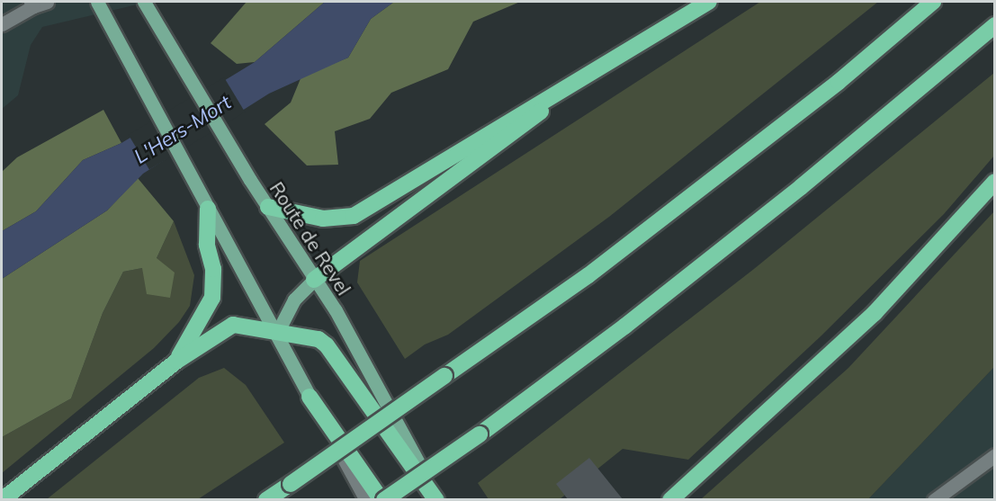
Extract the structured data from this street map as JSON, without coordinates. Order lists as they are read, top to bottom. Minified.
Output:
{"streets":{"main road":["Route de Revel"]},"water":["L'Hers-Mort"]}
